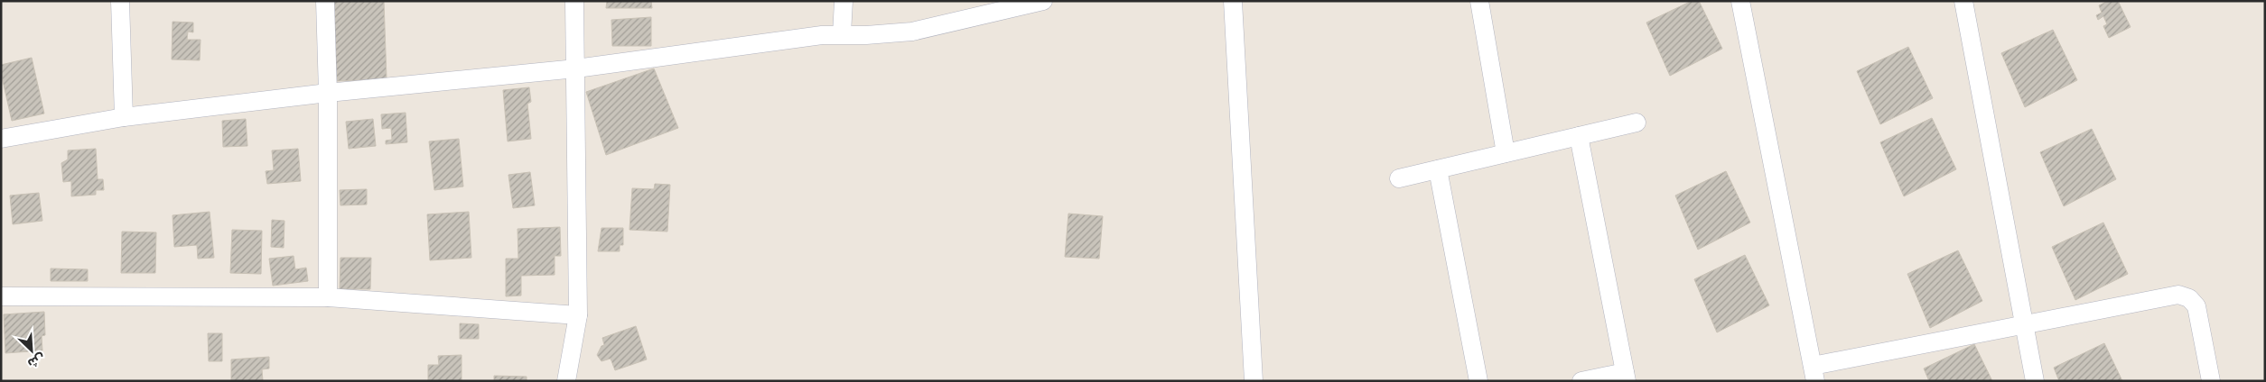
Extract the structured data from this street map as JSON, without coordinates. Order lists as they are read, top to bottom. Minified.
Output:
{"north":"bottom right"}
